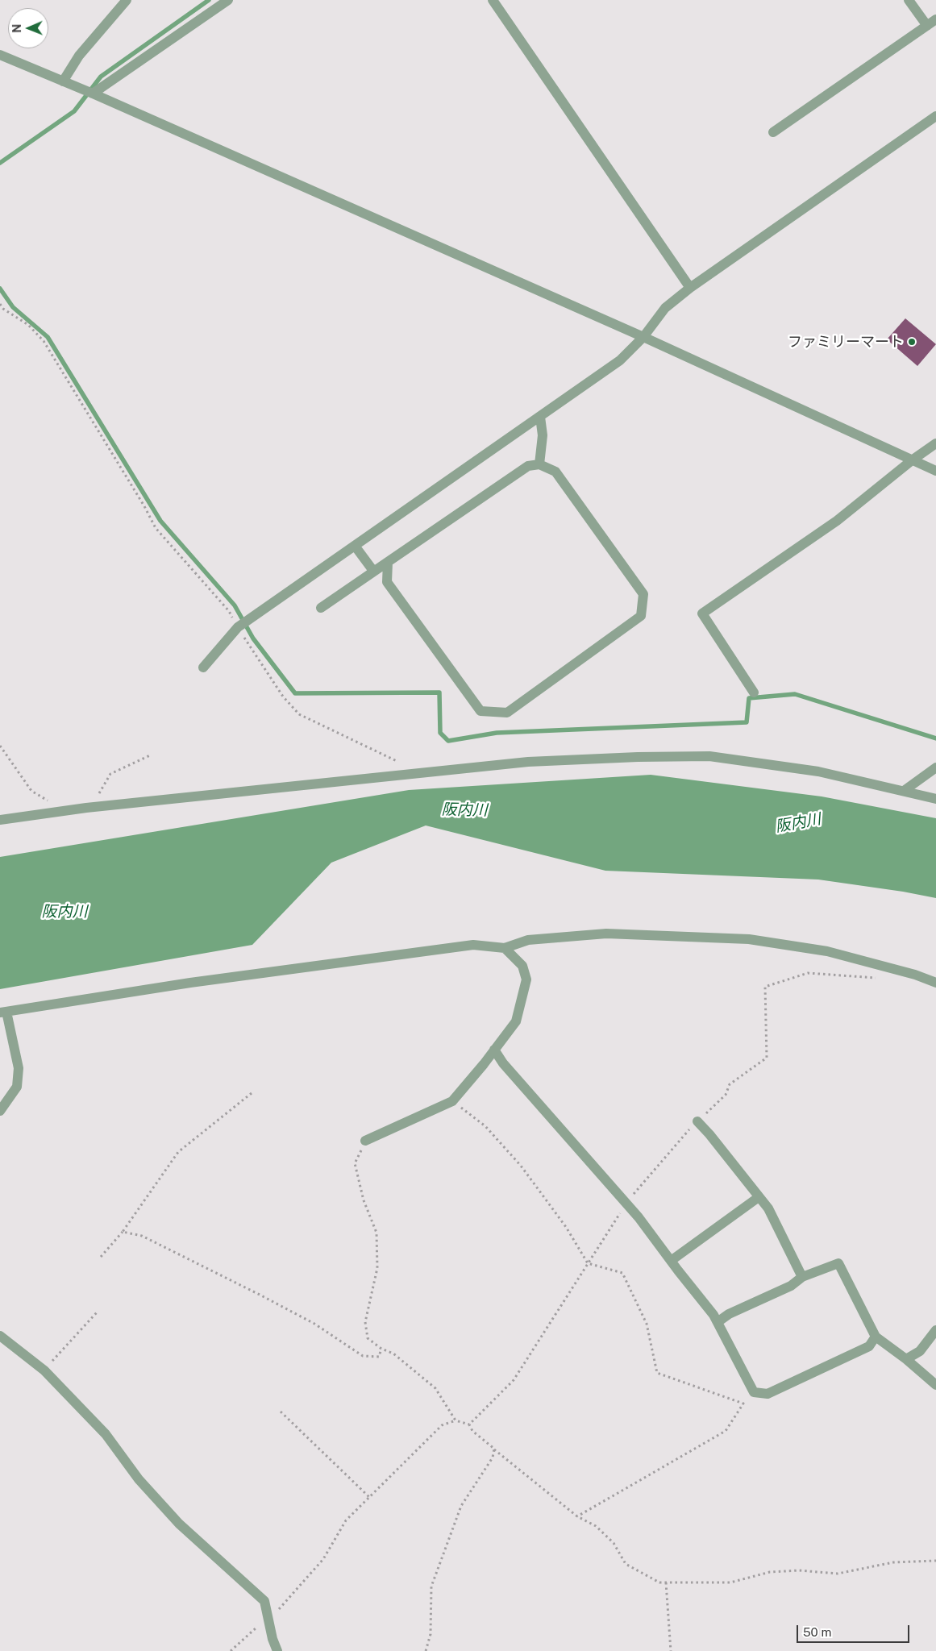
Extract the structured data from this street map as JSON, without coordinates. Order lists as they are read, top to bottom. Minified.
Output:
{"water":["阪内川"],"places":["ファミリーマート"],"scale_bar":"50 m","north":"left"}
